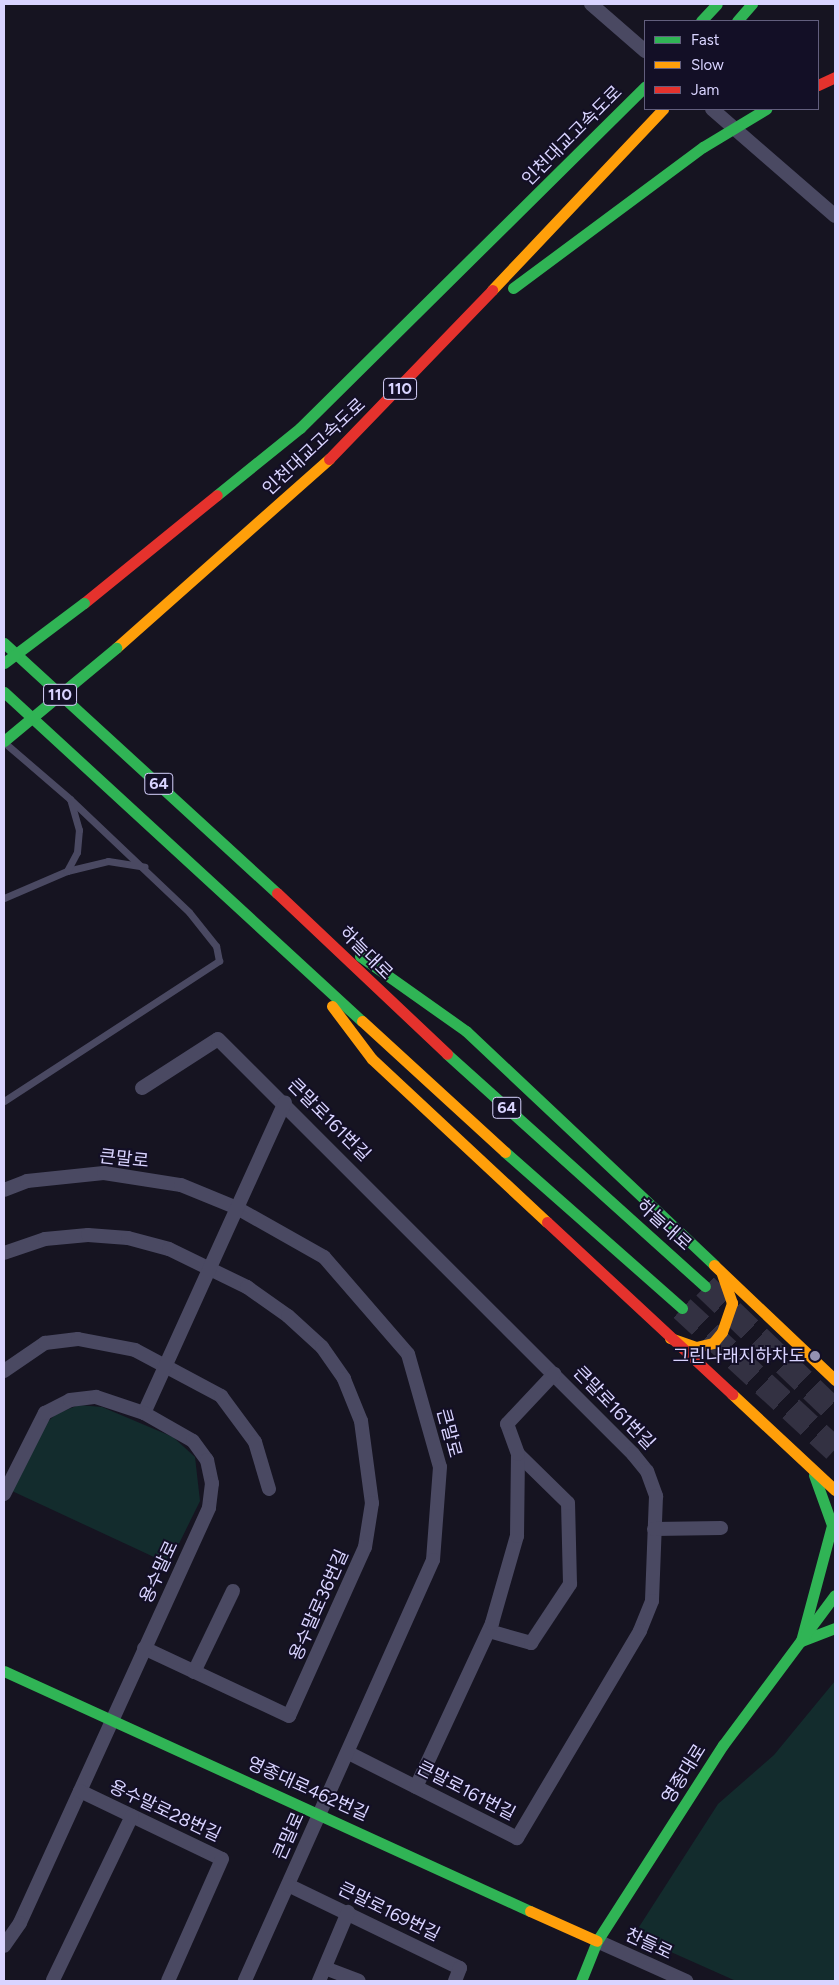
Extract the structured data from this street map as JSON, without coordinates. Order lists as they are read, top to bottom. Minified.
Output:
{"streets":{"main road":["인천대교고속도로","110","64","하늘대로","영종대로","영종대로462번길"],"street":["큰말로161번길","큰말로","용수말로","용수말로36번길","용수말로28번길","큰말로169번길","찬들로"]},"crossings":[["큰말로161번길","큰말로"],["큰말로","영종대로462번길"],["큰말로","큰말로169번길"],["용수말로","용수말로36번길"],["용수말로","영종대로462번길"],["용수말로","용수말로28번길"],["영종대로","영종대로462번길"],["영종대로","찬들로"],["영종대로462번길","찬들로"]],"places":["그린나래지하차도"],"legend":["Fast","Slow","Jam"]}
